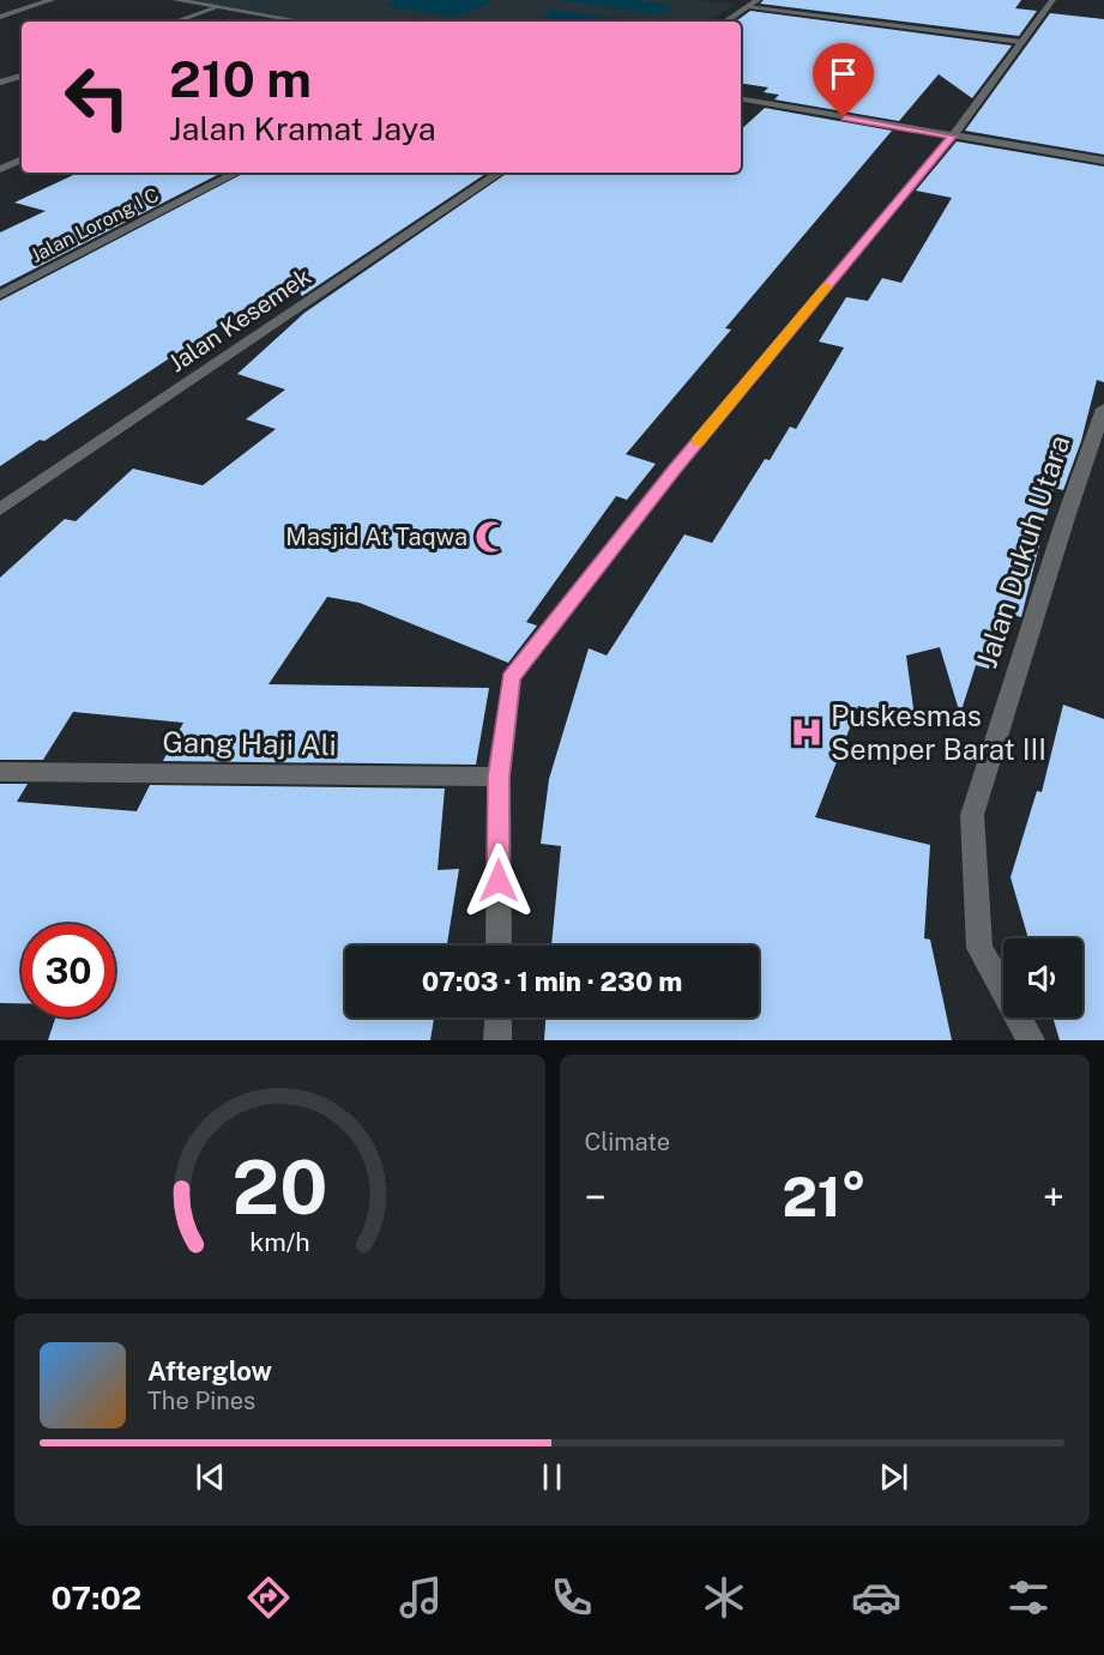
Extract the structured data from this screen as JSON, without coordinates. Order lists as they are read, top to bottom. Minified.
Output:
{"streets":{"street":["Jalan Lorong I C","Jalan Kesemek","Jalan Dukuh Utara","Gang Haji Ali"]},"places":{"mosque":["Masjid At Taqwa"],"hospital":["Puskesmas Semper Barat III"]},"page":{"turn":["210 m","Jalan Kramat Jaya"],"limit":"30","trip":"07:03 · 1 min · 230 m","tile":"Climate","heat":["−","21°","+"],"song":["Afterglow","The Pines"],"tabs":"07:02","gauge":["20","km/h"]}}
